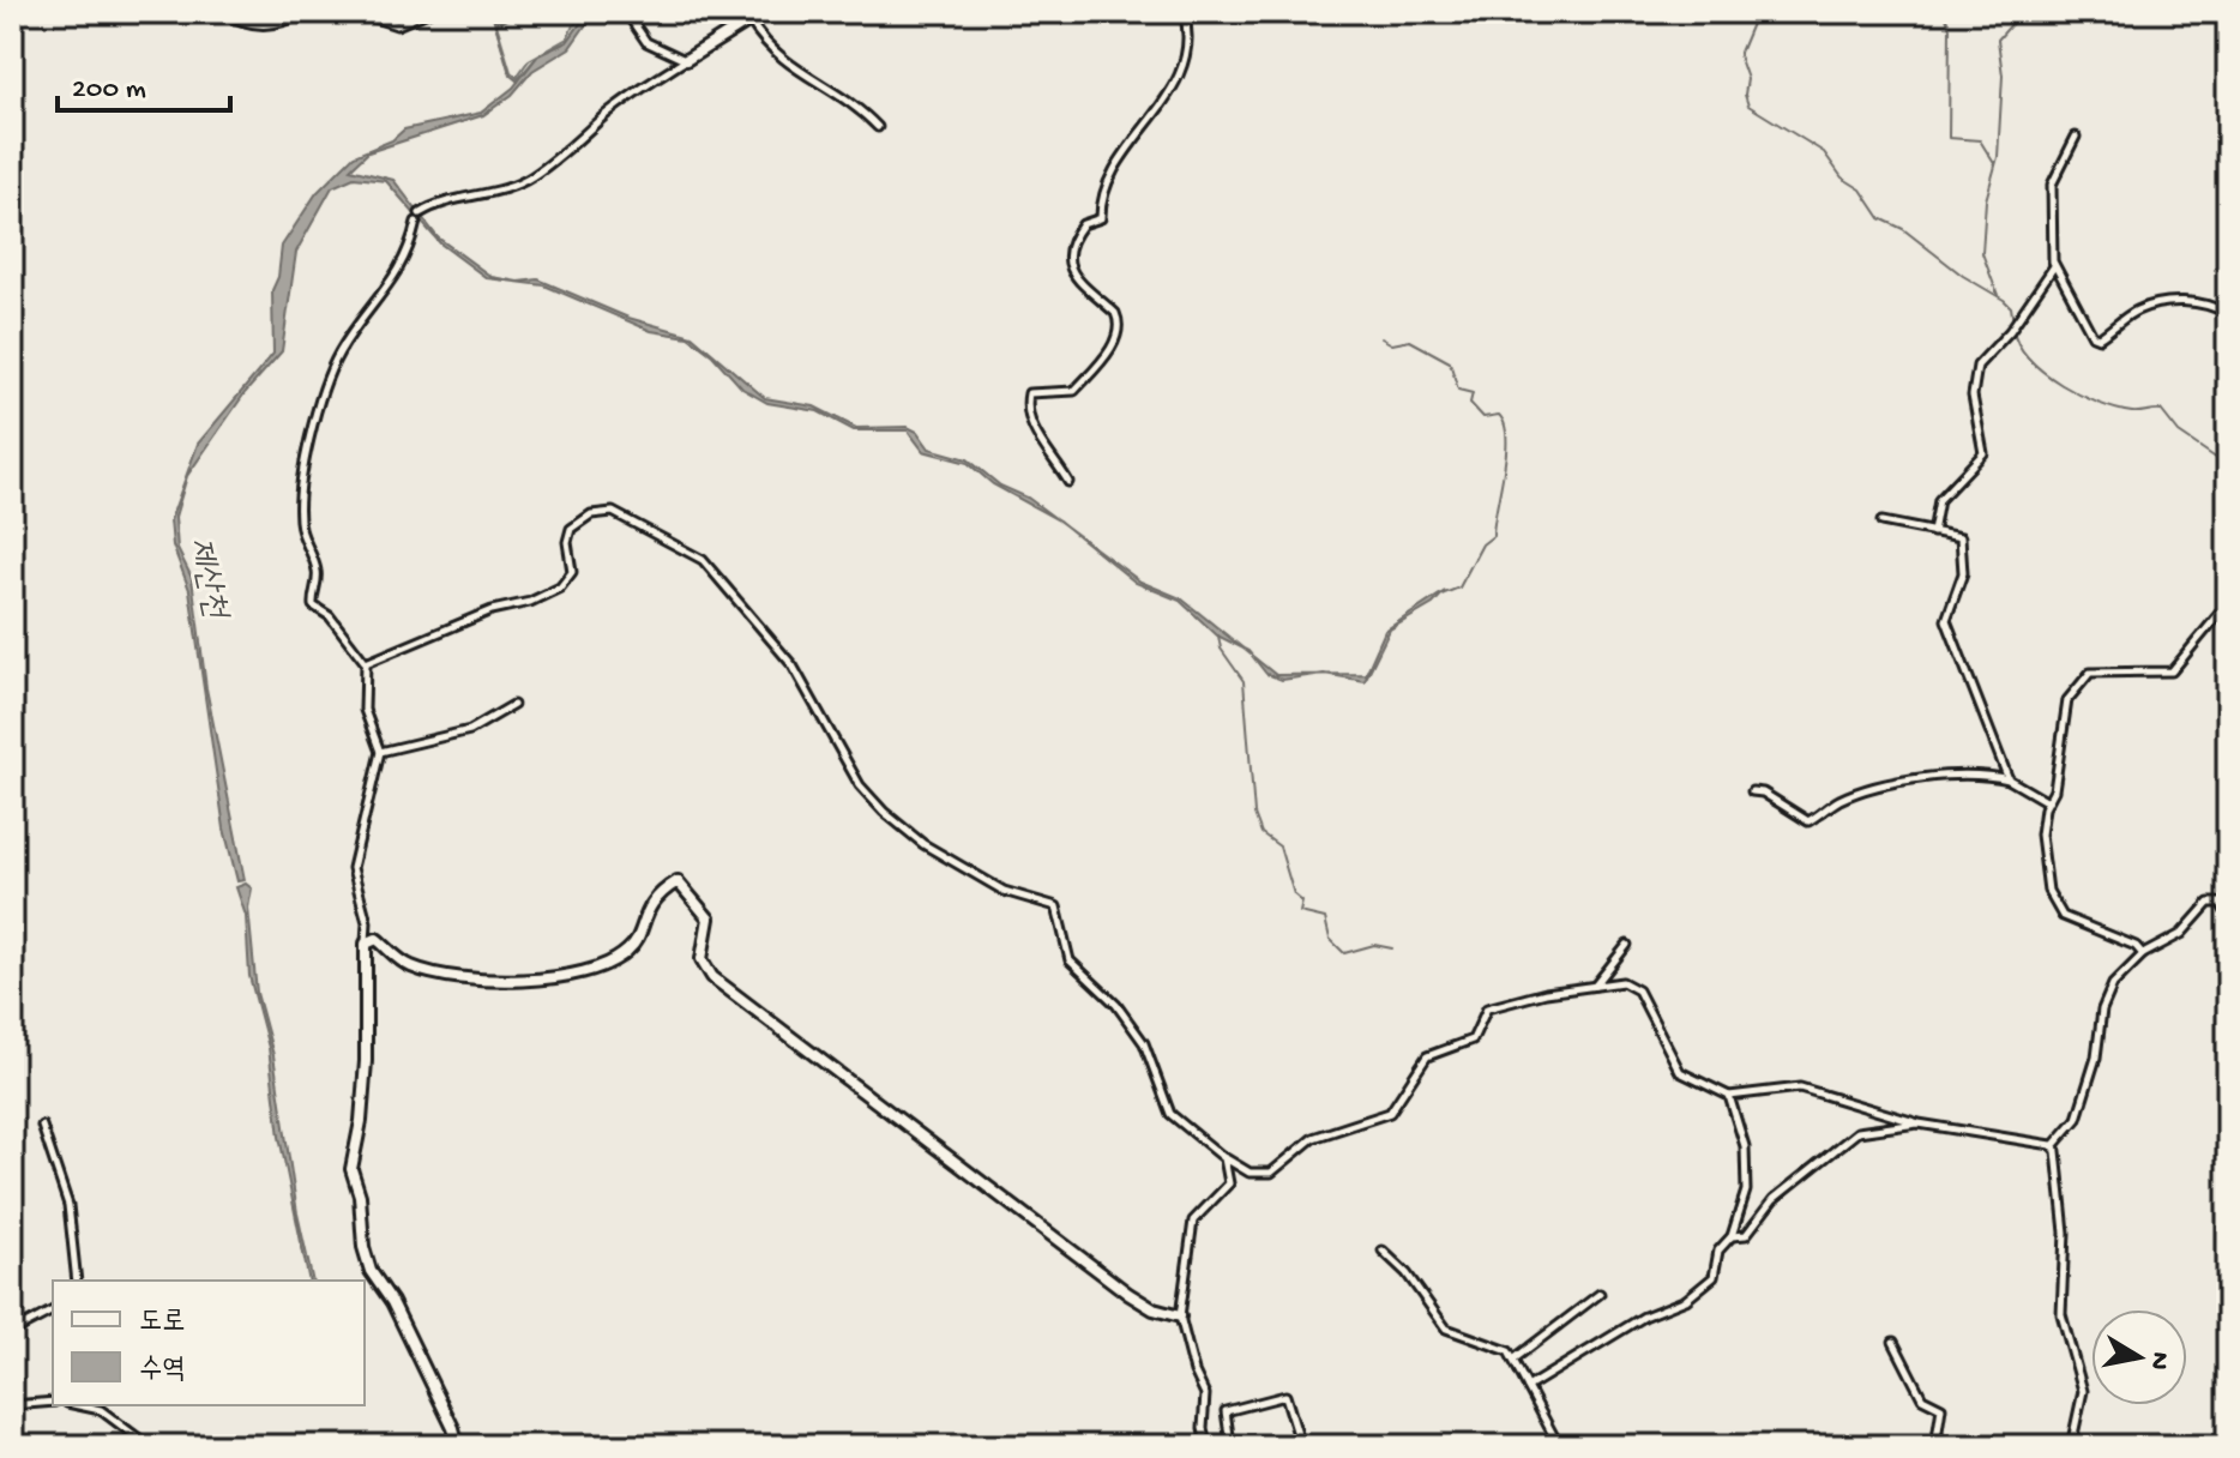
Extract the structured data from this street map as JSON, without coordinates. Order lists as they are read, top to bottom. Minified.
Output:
{"water":["제산천"],"legend":["도로","수역"],"scale_bar":"200 m","north":"right"}
